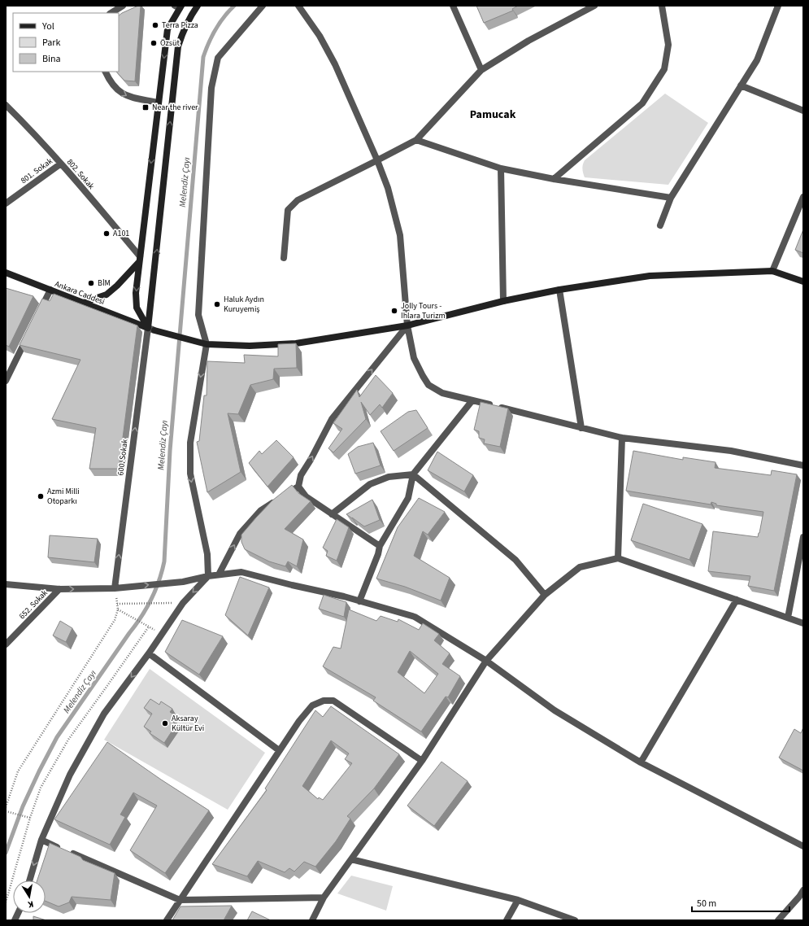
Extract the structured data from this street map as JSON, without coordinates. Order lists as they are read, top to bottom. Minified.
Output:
{"streets":{"main road":["Ankara Caddesi"],"street":["801. Sokak","802. Sokak","600. Sokak","652. Sokak"]},"crossings":[["801. Sokak","802. Sokak"],["Ankara Caddesi","600. Sokak"]],"districts":["Pamucak"],"water":["Melendiz Çayı"],"places":{"other":["Terra Pizza","Özsüt","A101","BİM","Haluk Aydın Kuruyemiş","Jolly Tours - Ihlara Turizm","Azmi Milli Otoparkı","Aksaray Kültür Evi"],"transit":["Near the river"]},"legend":["Yol","Park","Bina"],"scale_bar":"50 m","north":"bottom"}
